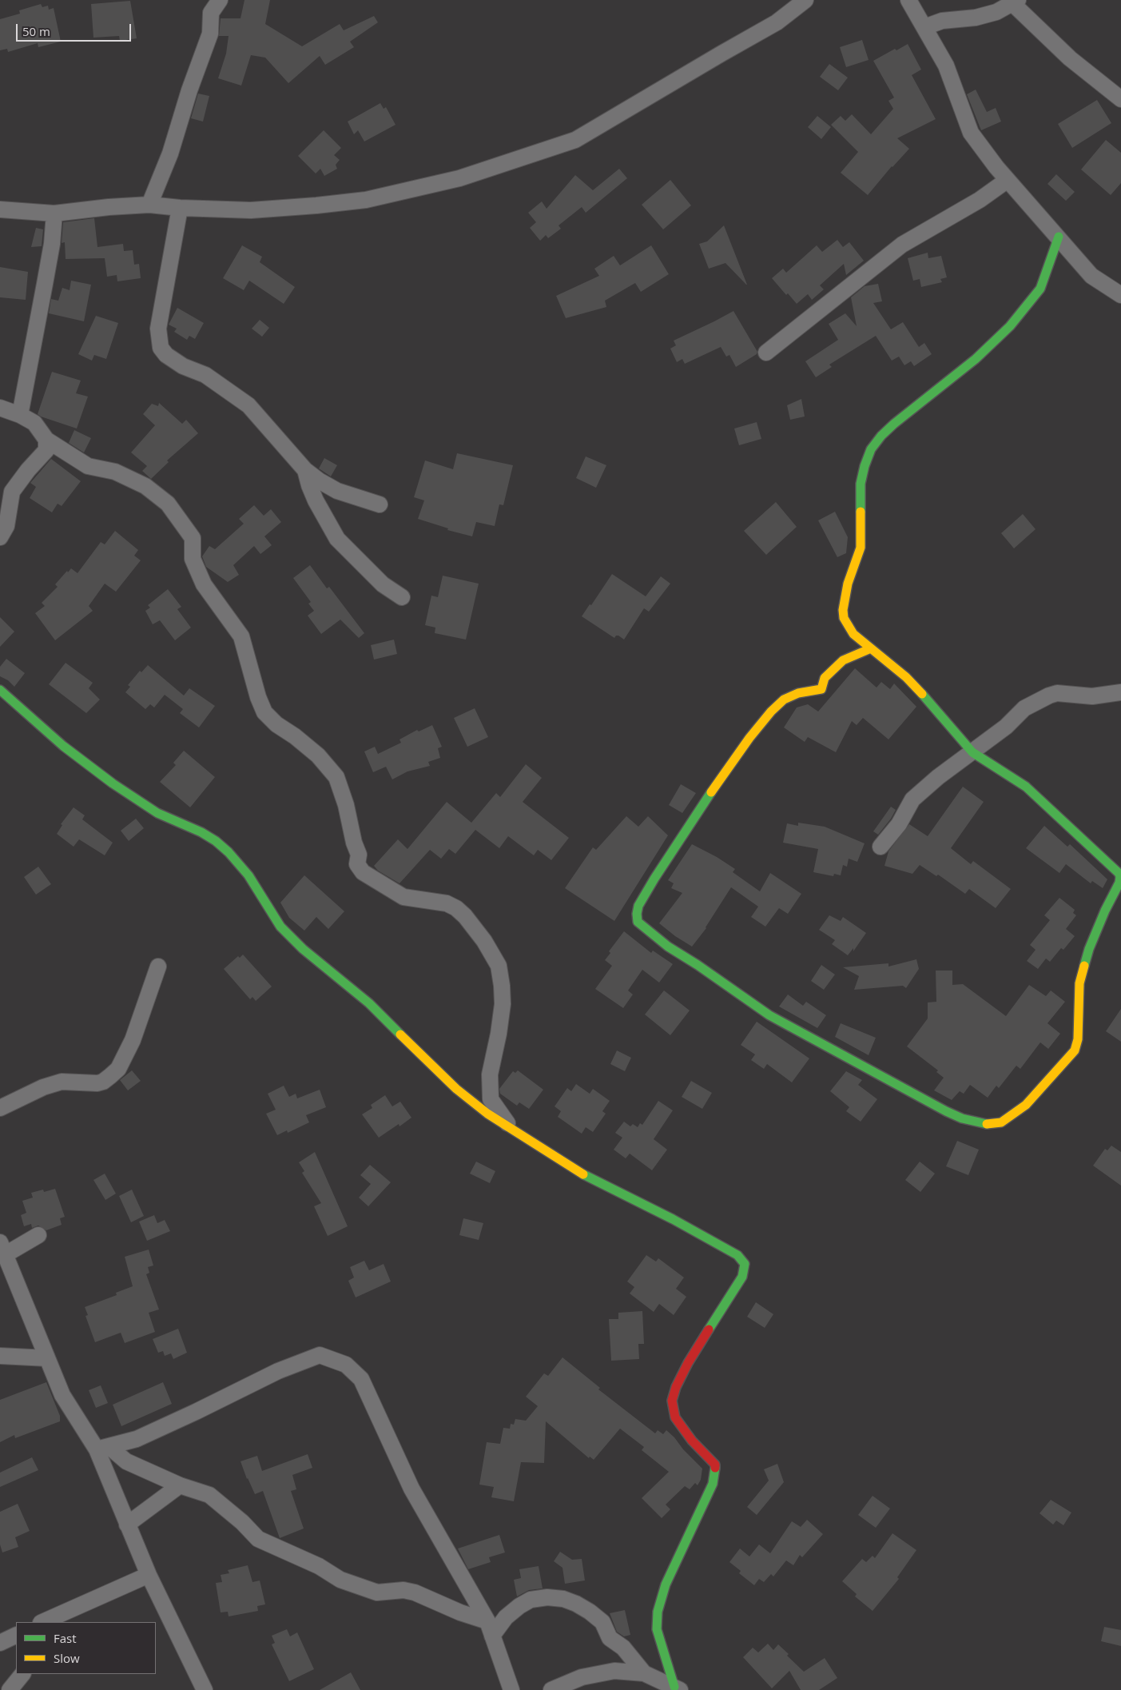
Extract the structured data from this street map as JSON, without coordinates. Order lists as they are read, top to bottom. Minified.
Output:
{"legend":["Fast","Slow"],"scale_bar":"50 m"}
